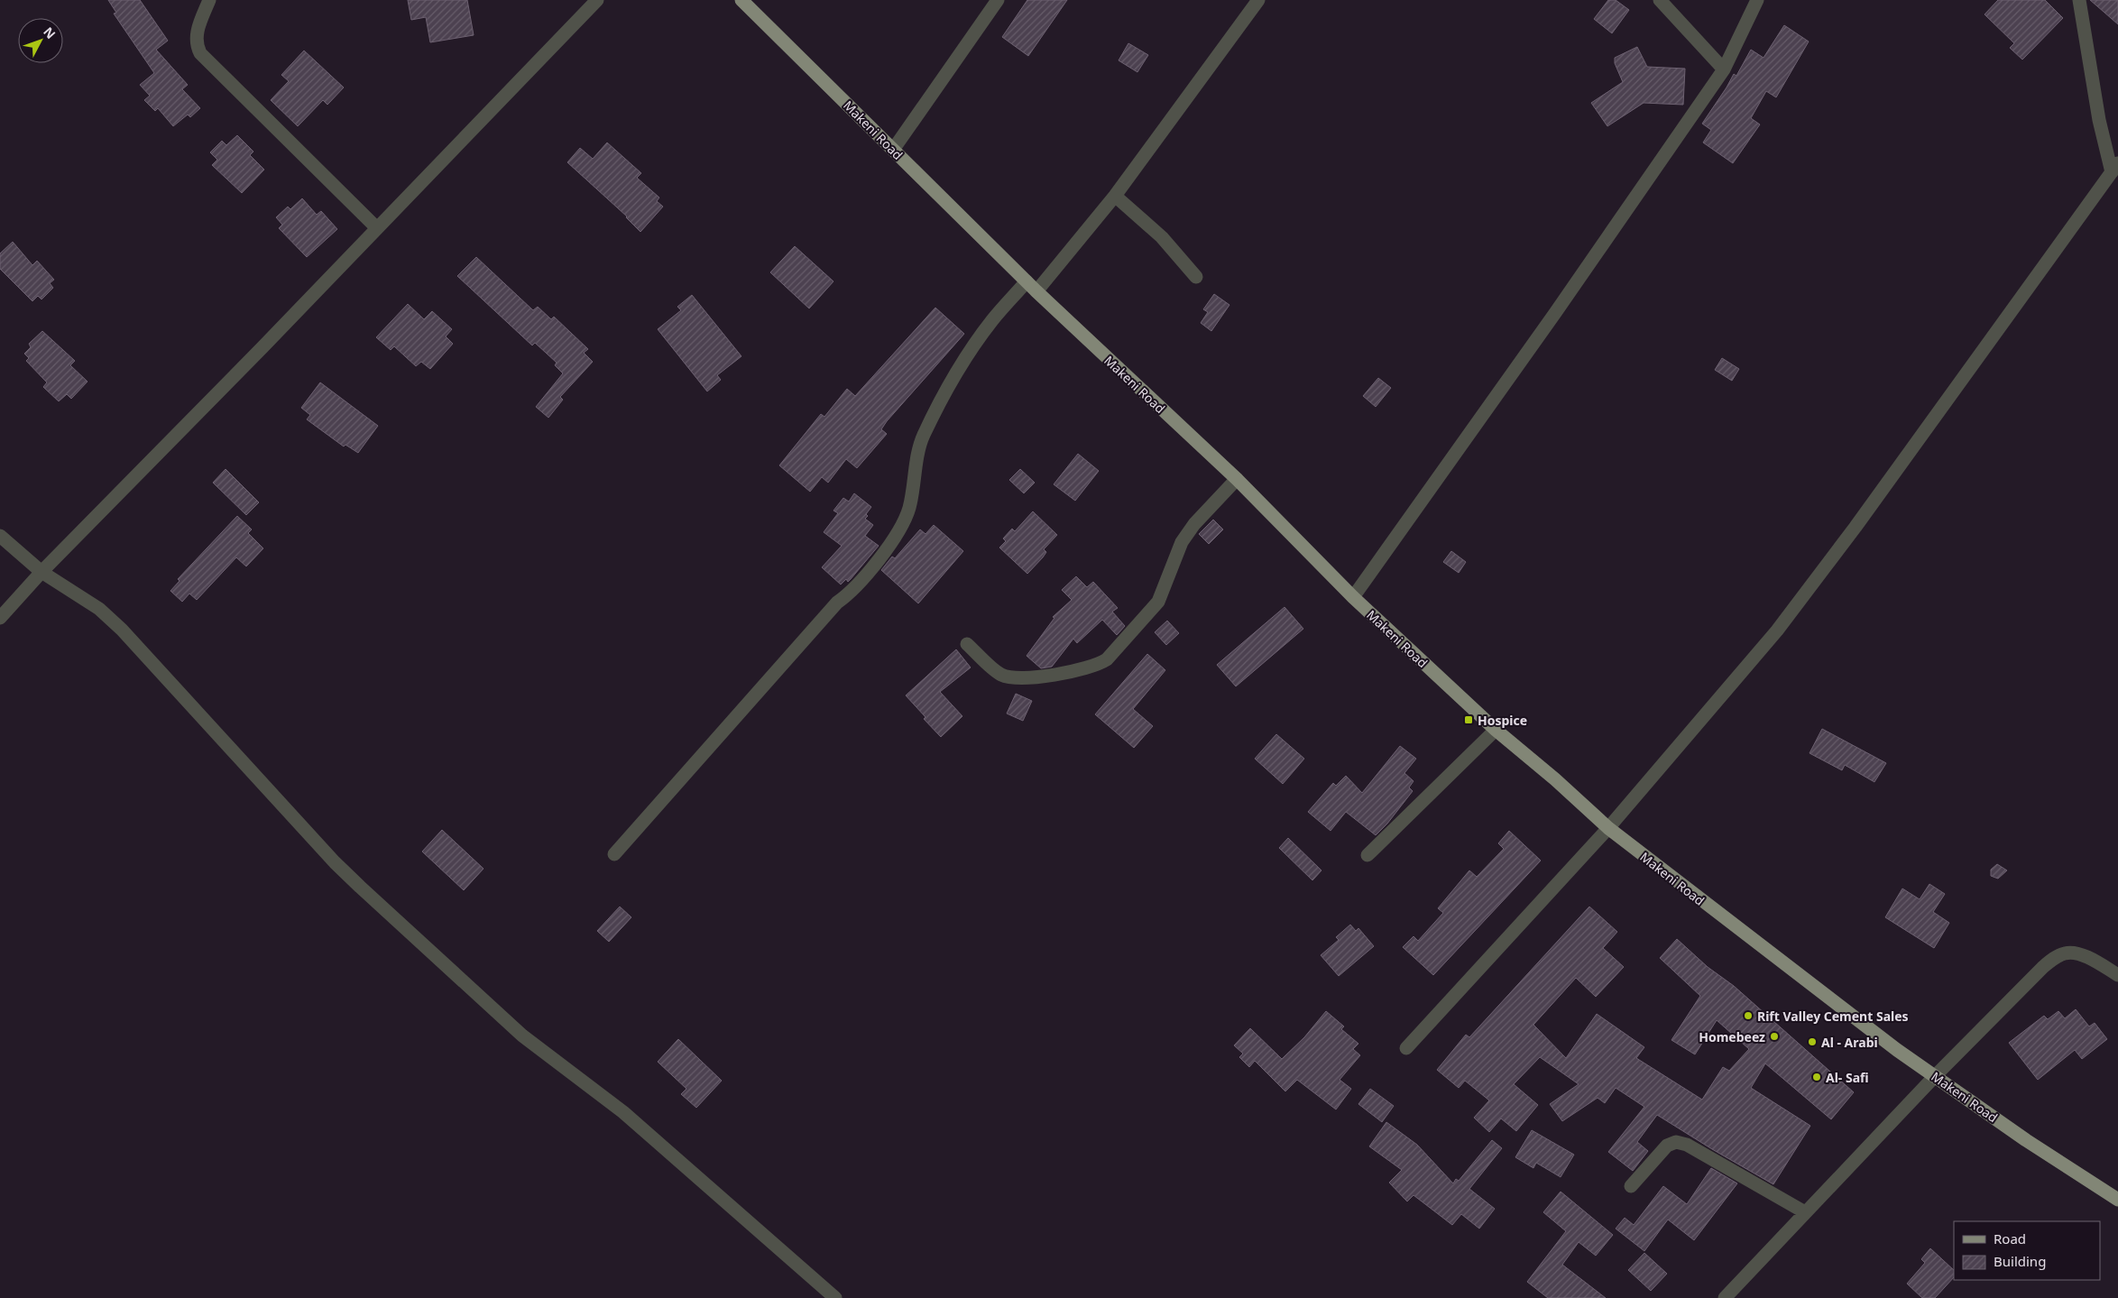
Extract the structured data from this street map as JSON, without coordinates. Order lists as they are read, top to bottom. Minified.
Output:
{"streets":{"main road":["Makeni Road"]},"places":{"transit":["Hospice"],"other":["Rift Valley Cement Sales","Homebeez","Al - Arabi","Al- Safi"]},"legend":["Road","Building"],"north":"top right"}
